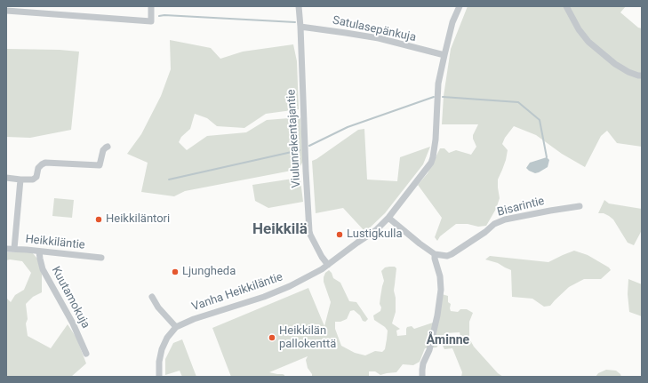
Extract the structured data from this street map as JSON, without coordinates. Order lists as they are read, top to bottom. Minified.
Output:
{"streets":{"street":["Satulasepänkuja","Viulunrakentajantie","Bisarintie","Heikkiläntie","Vanha Heikkiläntie","Kuutamokuja"]},"crossings":[["Satulasepänkuja","Viulunrakentajantie"],["Satulasepänkuja","Vanha Heikkiläntie"],["Viulunrakentajantie","Vanha Heikkiläntie"],["Heikkiläntie","Kuutamokuja"]],"districts":["Heikkilä","Åminne"],"places":["Heikkiläntori","Lustigkulla","Ljungheda","Heikkilän pallokenttä"]}
